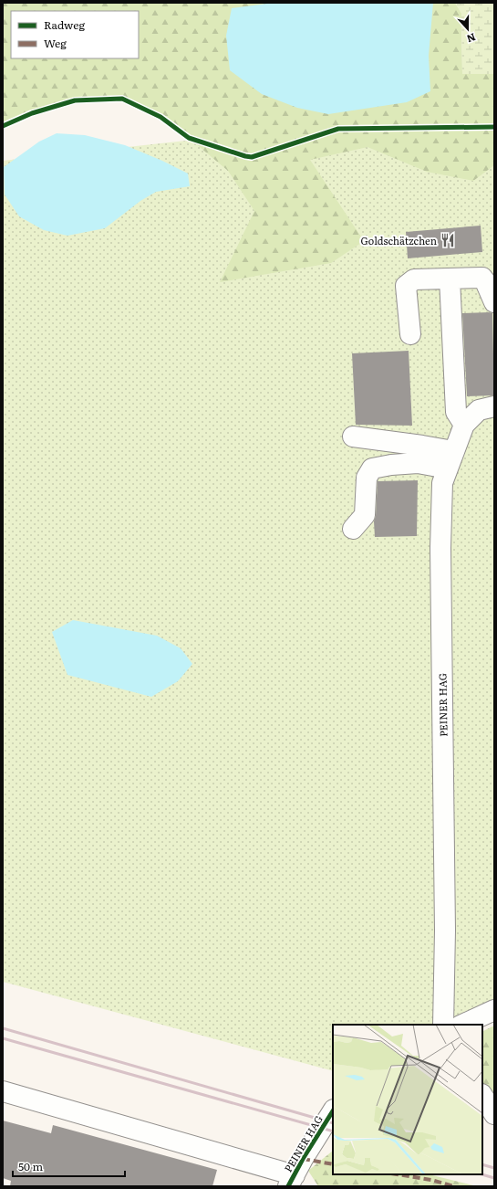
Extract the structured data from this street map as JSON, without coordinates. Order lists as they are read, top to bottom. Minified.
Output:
{"streets":{"street":["PEINER HAG"]},"places":{"restaurant":["Goldschätzchen"]},"legend":["Radweg","Weg"],"scale_bar":"50 m","north":"bottom"}
